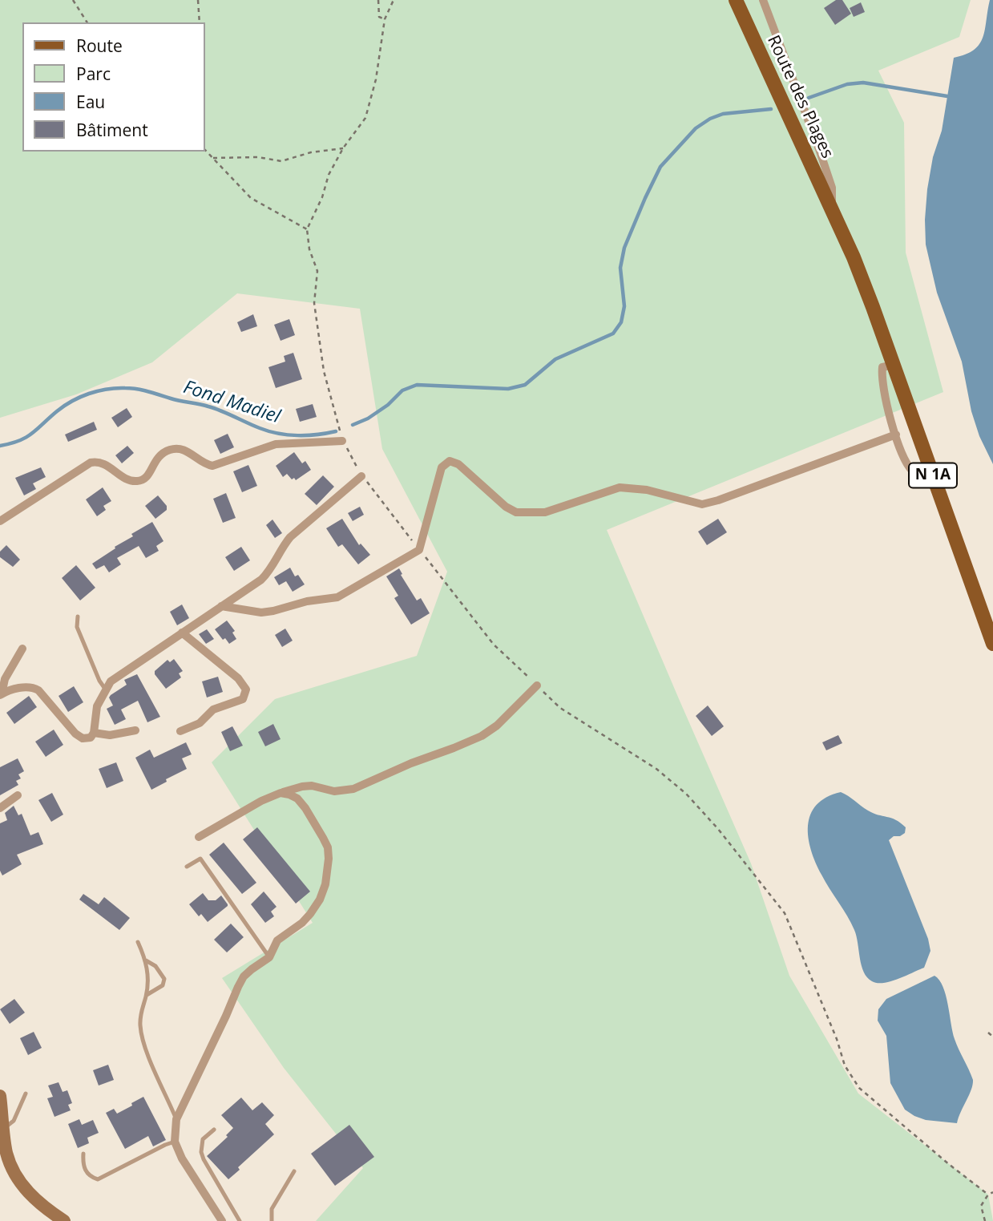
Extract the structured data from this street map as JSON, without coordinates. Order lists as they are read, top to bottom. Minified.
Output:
{"streets":{"main road":["Route des Plages","N 1A"]},"crossings":[["Route des Plages","N 1A"]],"water":["Fond Madiel"],"legend":["Route","Parc","Eau","Bâtiment"]}
